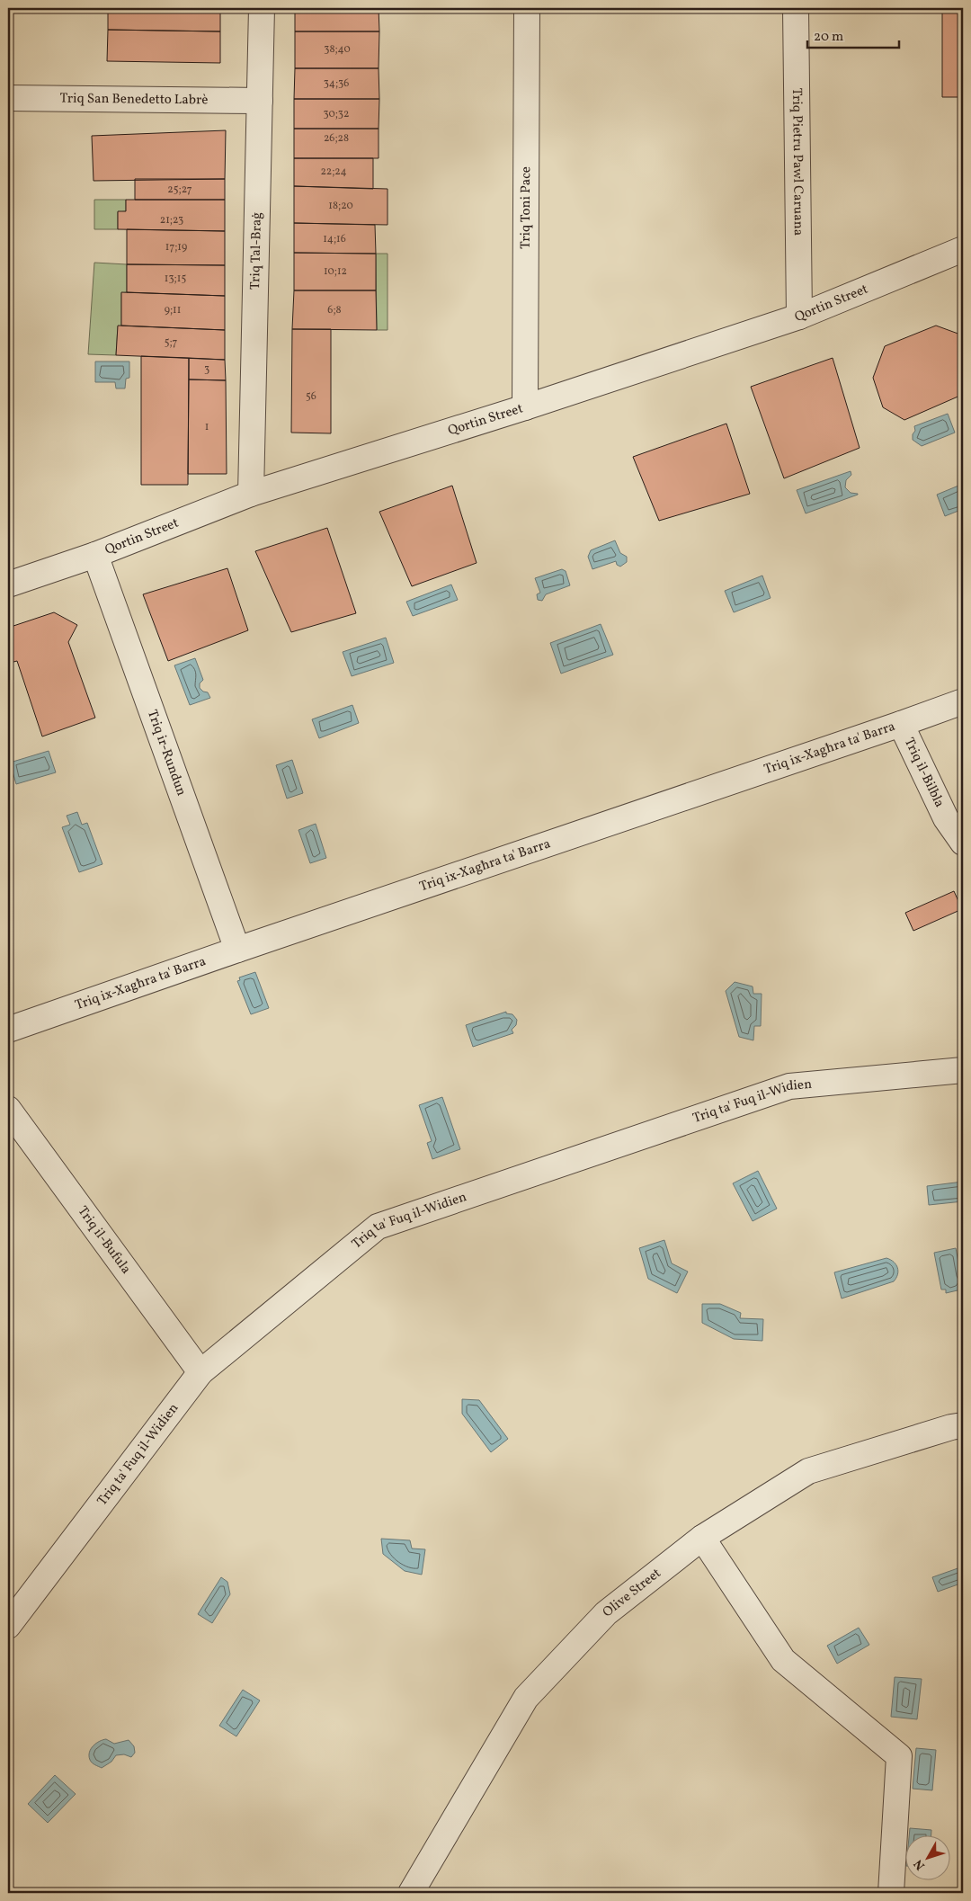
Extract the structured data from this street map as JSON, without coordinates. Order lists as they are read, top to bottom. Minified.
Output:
{"streets":{"street":["Triq San Benedetto Labrè","Triq Pietru Pawl Caruana","Triq Toni Pace","Triq Tal-Braġ","Qortin Street","Triq ix-Xagħra ta' Barra","Triq ir-Rundun","Triq il-Bilbla","Triq ta' Fuq il-Widien","Triq il-Bufula","Olive Street"]},"crossings":[["Triq San Benedetto Labrè","Triq Tal-Braġ"],["Triq Pietru Pawl Caruana","Qortin Street"],["Triq Toni Pace","Qortin Street"],["Triq Tal-Braġ","Qortin Street"],["Qortin Street","Triq ir-Rundun"],["Triq ix-Xagħra ta' Barra","Triq ir-Rundun"],["Triq ix-Xagħra ta' Barra","Triq il-Bilbla"],["Triq ta' Fuq il-Widien","Triq il-Bufula"]],"house_numbers":["38;40","34;36","30;32","26;28","22;24","25;27","18;20","21;23","14;16","17;19","10;12","13;15","9;11","6;8","5;7","3","56","1"],"scale_bar":"20 m","north":"bottom left"}
